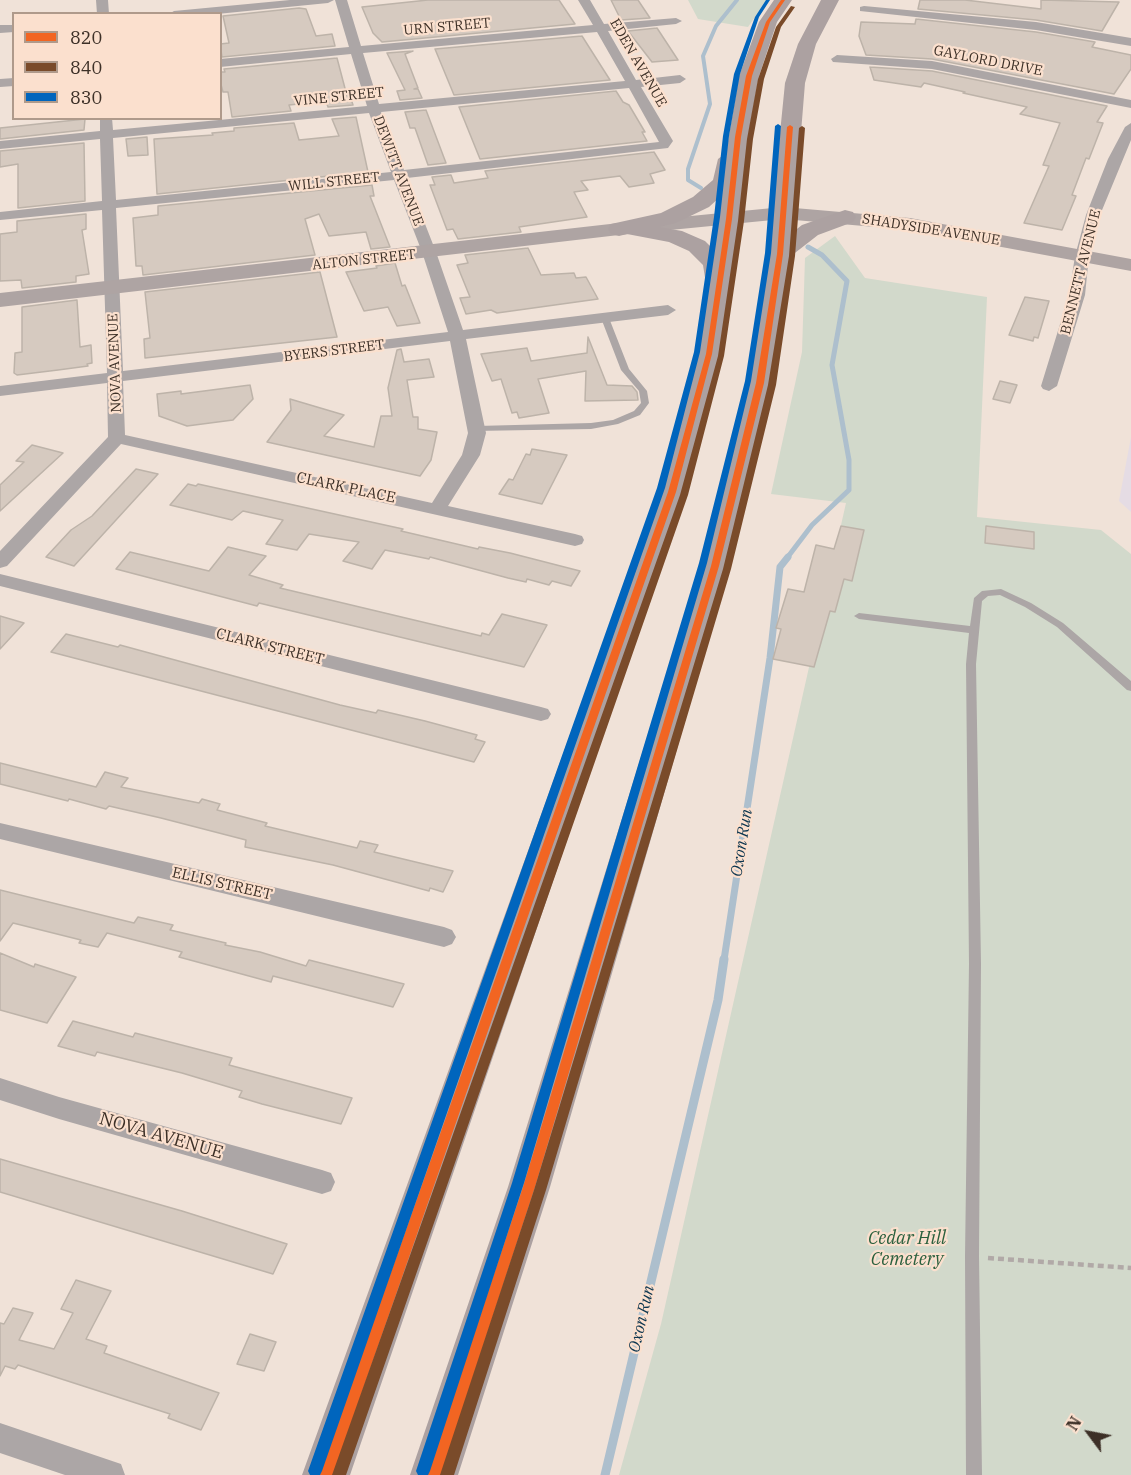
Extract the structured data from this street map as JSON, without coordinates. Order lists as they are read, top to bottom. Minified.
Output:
{"streets":{"street":["URN STREET","GAYLORD DRIVE","EDEN AVENUE","VINE STREET","DEWITT AVENUE","WILL STREET","SHADYSIDE AVENUE","ALTON STREET","BENNETT AVENUE","BYERS STREET","NOVA AVENUE","CLARK PLACE","CLARK STREET","ELLIS STREET"]},"crossings":[["URN STREET","EDEN AVENUE"],["URN STREET","DEWITT AVENUE"],["EDEN AVENUE","VINE STREET"],["EDEN AVENUE","WILL STREET"],["VINE STREET","DEWITT AVENUE"],["VINE STREET","NOVA AVENUE"],["DEWITT AVENUE","WILL STREET"],["DEWITT AVENUE","ALTON STREET"],["DEWITT AVENUE","BYERS STREET"],["DEWITT AVENUE","CLARK PLACE"],["WILL STREET","NOVA AVENUE"],["SHADYSIDE AVENUE","ALTON STREET"],["SHADYSIDE AVENUE","BENNETT AVENUE"],["ALTON STREET","NOVA AVENUE"],["BYERS STREET","NOVA AVENUE"],["NOVA AVENUE","CLARK PLACE"]],"water":["Oxon Run"],"parks":["Cedar Hill Cemetery"],"lines":["transit line 820","transit line 830","transit line 840"],"legend":["820","840","830"],"north":"top left"}
